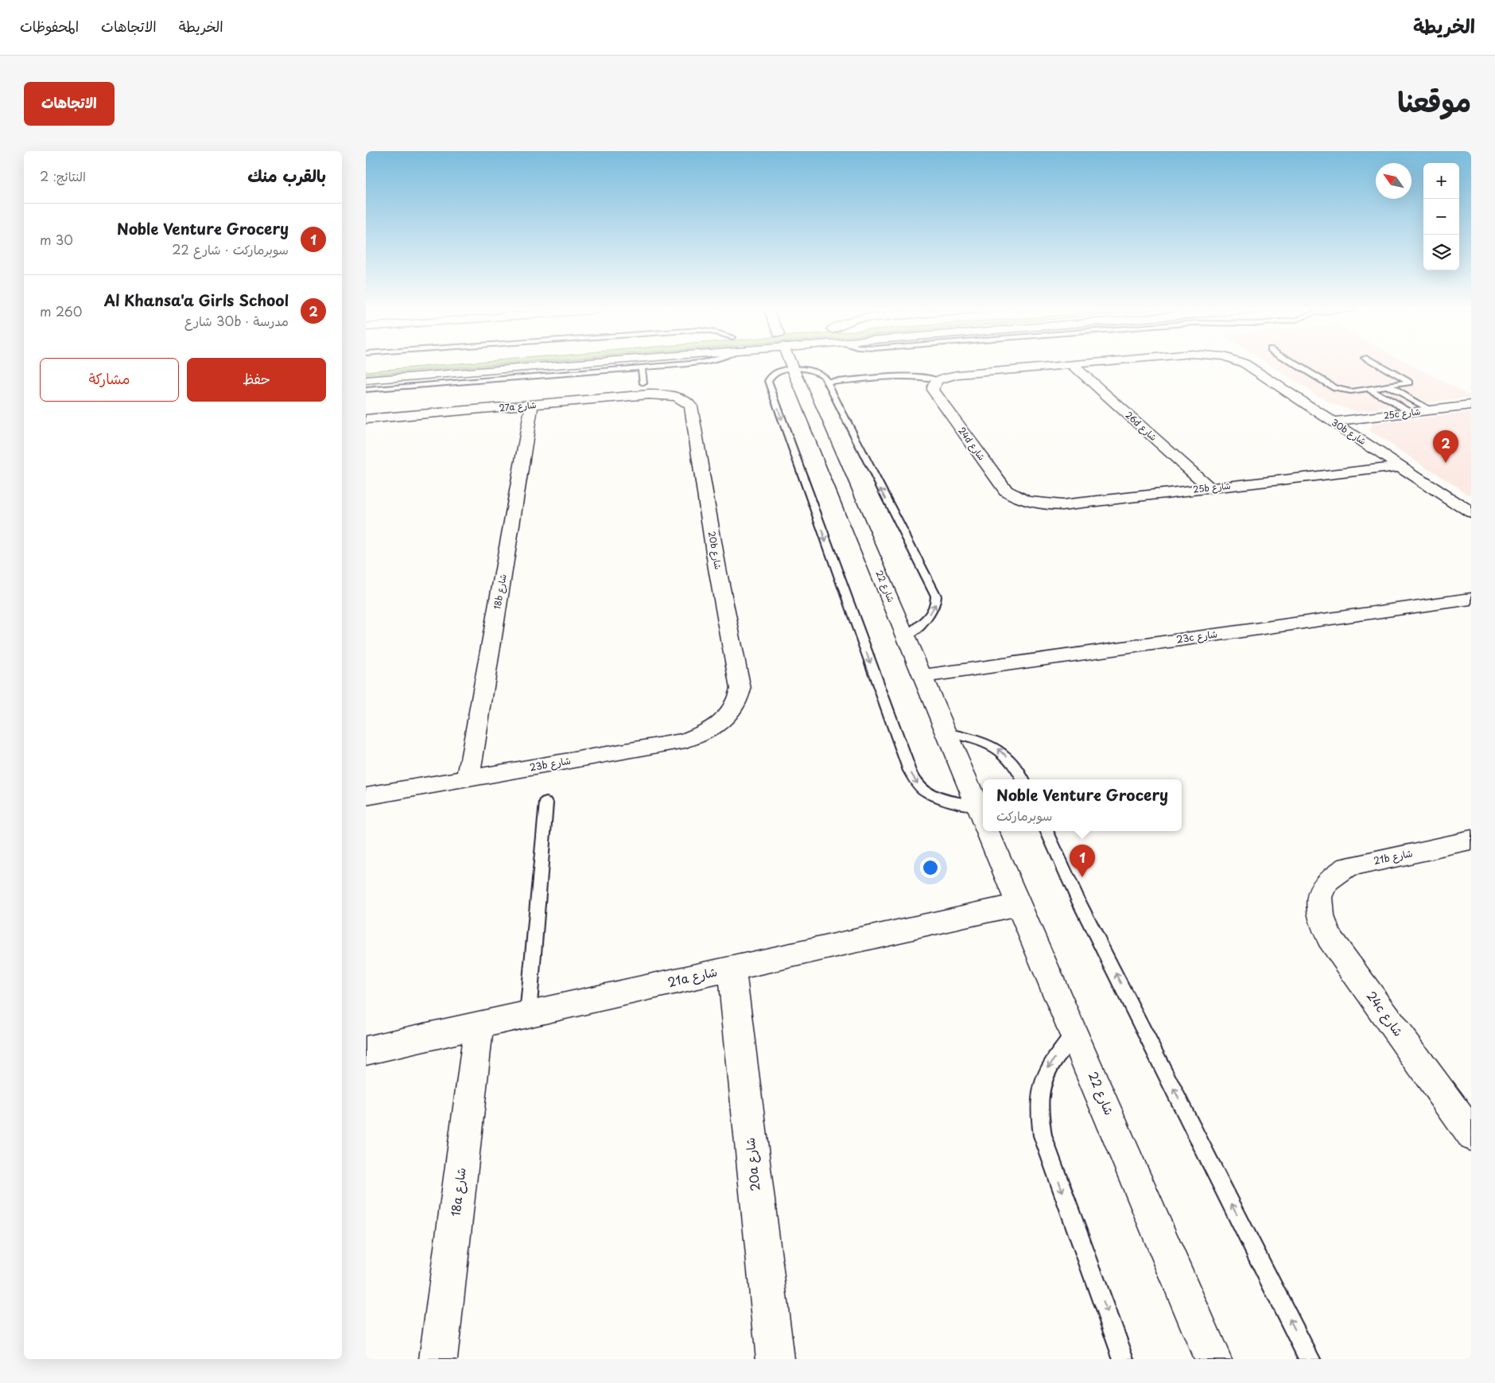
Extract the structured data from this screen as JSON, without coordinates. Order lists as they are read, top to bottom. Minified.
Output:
{"streets":{"street":["27a شارع","25c شارع","26d شارع","30b شارع","24d شارع","25b شارع","20b شارع","شارع 22","18b شارع","23c شارع","23b شارع","21b شارع","21a شارع","24c شارع","20a شارع","18a شارع"]},"crossings":[["27a شارع","20b شارع"],["27a شارع","18b شارع"],["25c شارع","30b شارع"],["26d شارع","25b شارع"],["30b شارع","24d شارع"],["30b شارع","25b شارع"],["24d شارع","25b شارع"],["20b شارع","23b شارع"],["شارع 22","23c شارع"],["شارع 22","21a شارع"],["18b شارع","23b شارع"],["21b شارع","24c شارع"],["21a شارع","20a شارع"],["21a شارع","18a شارع"]],"north":"top left","page":{"header":"الخريطة","nav":["الخريطة","الاتجاهات","المحفوظات"],"title":"موقعنا","buttons":["الاتجاهات",["حفظ","مشاركة"]],"heading":["بالقرب منك","النتائج: 2"],"map_buttons":["+","−"],"list":[{"mark":"1","name":"Noble Venture Grocery","note":"سوبرماركت · شارع 22","value":"30 m"},{"mark":"2","name":"Al Khansa'a Girls School","note":"مدرسة · 30b شارع","value":"260 m"}],"pins":["2","1"],"popup":["Noble Venture Grocery","سوبرماركت"]}}
